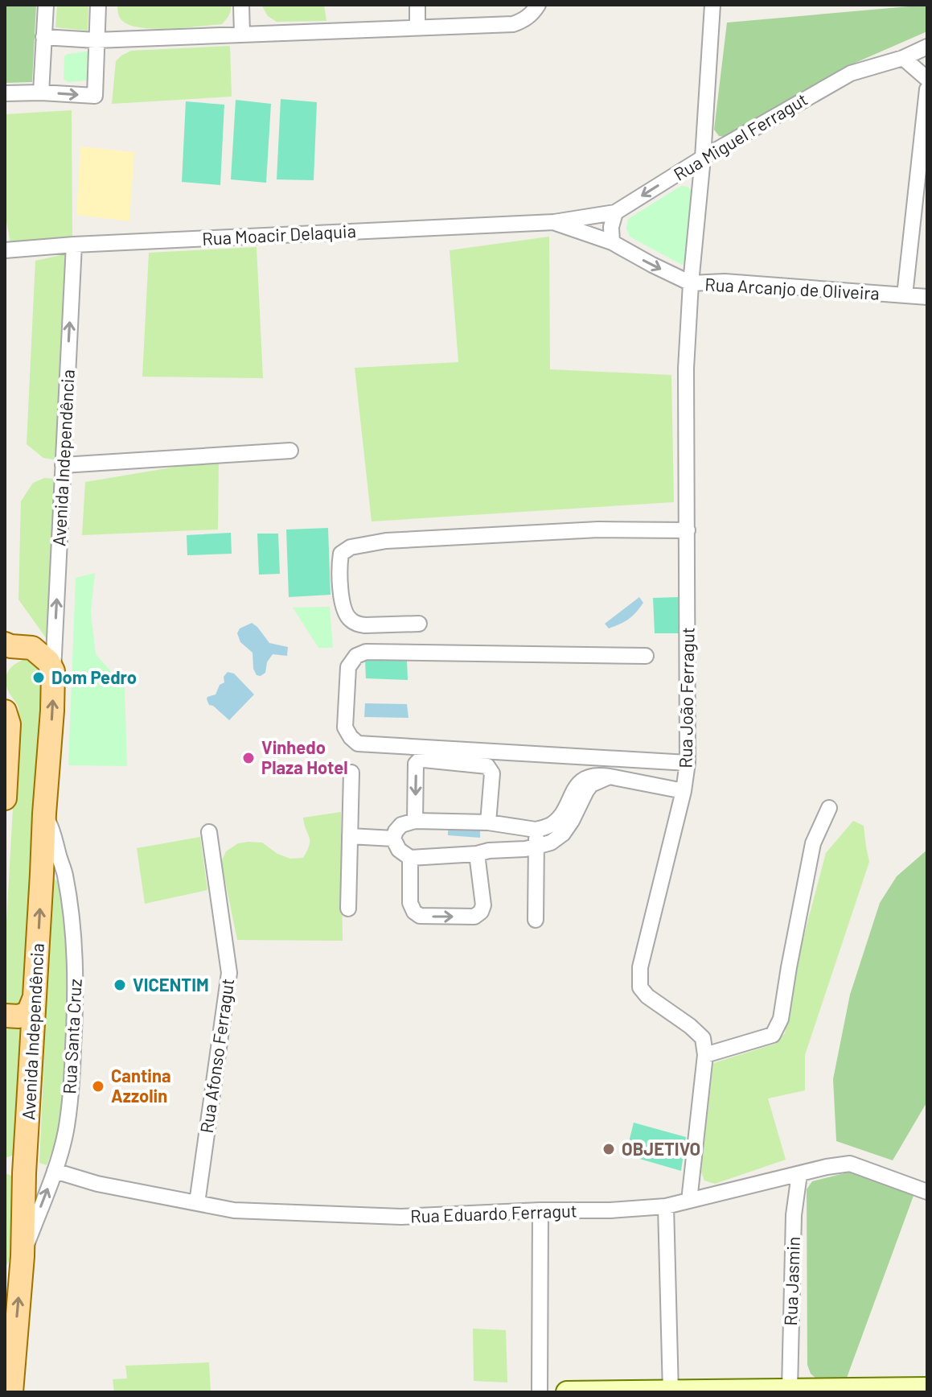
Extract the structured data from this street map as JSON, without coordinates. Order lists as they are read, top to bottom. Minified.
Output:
{"streets":{"main road":["Avenida Independência"],"street":["Rua Miguel Ferragut","Rua Moacir Delaquia","Rua Arcanjo de Oliveira","Rua João Ferragut","Rua Santa Cruz","Rua Afonso Ferragut","Rua Eduardo Ferragut","Rua Jasmin"]},"crossings":[["Rua Miguel Ferragut","Rua Moacir Delaquia"],["Rua Miguel Ferragut","Rua Arcanjo de Oliveira"],["Rua Miguel Ferragut","Rua João Ferragut"],["Rua Moacir Delaquia","Rua Arcanjo de Oliveira"],["Rua Moacir Delaquia","Avenida Independência"],["Rua Arcanjo de Oliveira","Rua João Ferragut"],["Avenida Independência","Rua Santa Cruz"],["Rua Santa Cruz","Rua Eduardo Ferragut"],["Rua Afonso Ferragut","Rua Eduardo Ferragut"],["Rua Eduardo Ferragut","Rua Jasmin"]],"one_way":["Avenida Independência"],"places":["Dom Pedro","Vinhedo Plaza Hotel","VICENTIM","Cantina Azzolin","OBJETIVO"]}
